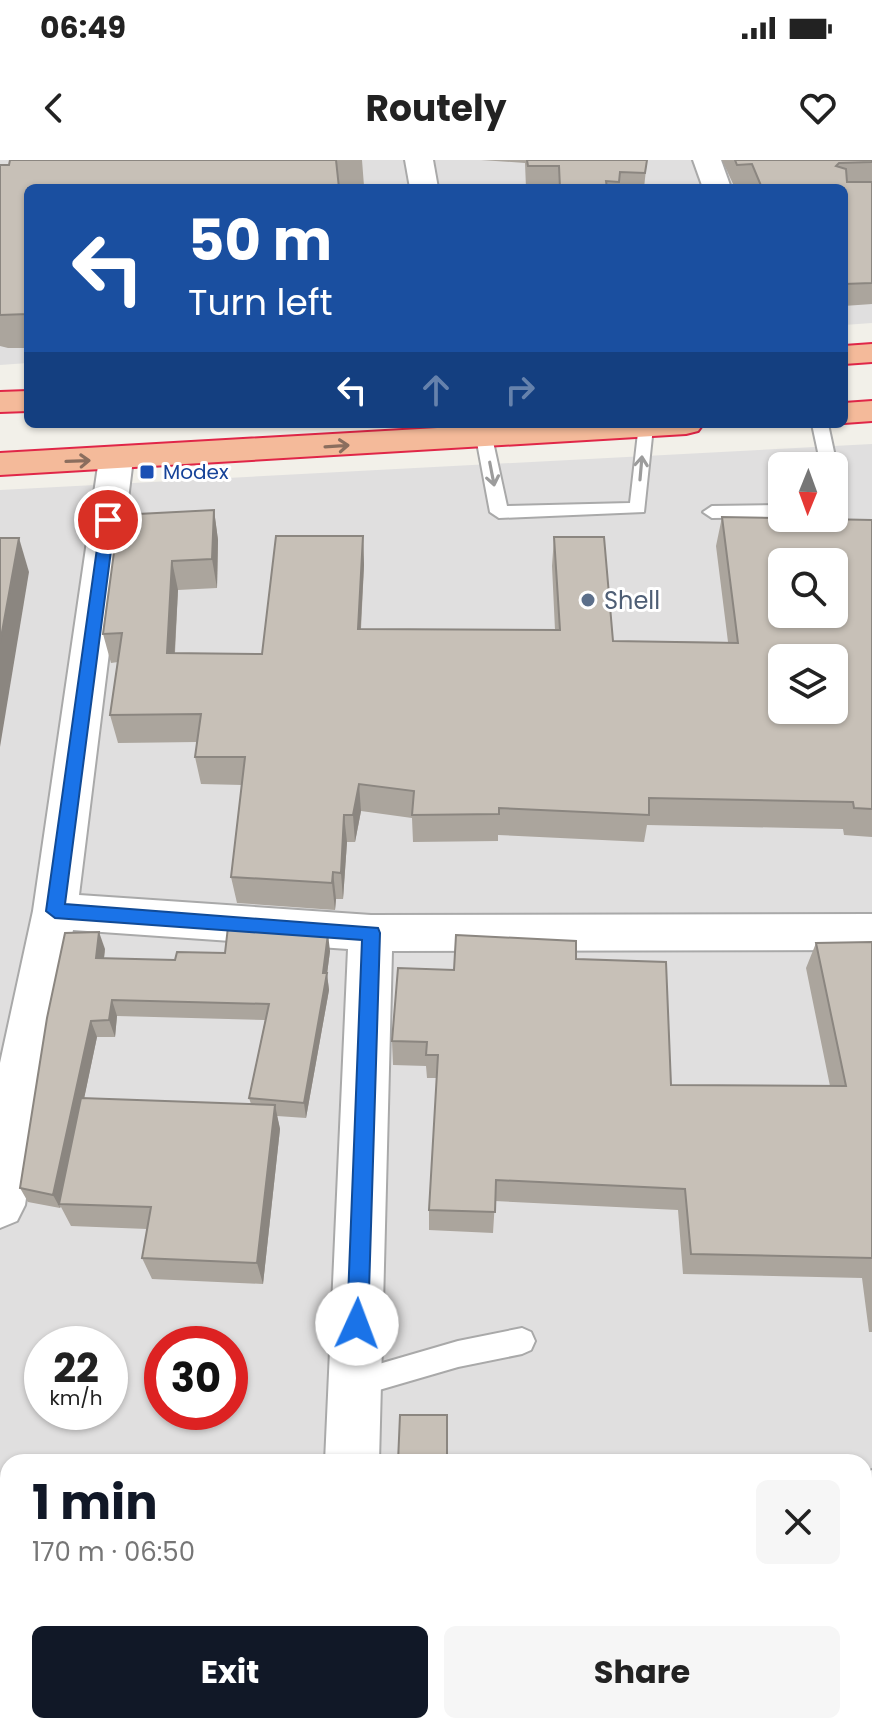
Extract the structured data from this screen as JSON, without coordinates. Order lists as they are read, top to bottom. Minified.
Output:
{"places":{"transit":["Modex"],"other":["Shell"]},"north":"bottom","page":{"status":"06:49","header":"Routely","turn":["50 m","Turn left"],"speed":"22 km/h","limit":"30","heading":["1 min","170 m · 06:50"],"buttons":["Exit","Share"]}}
